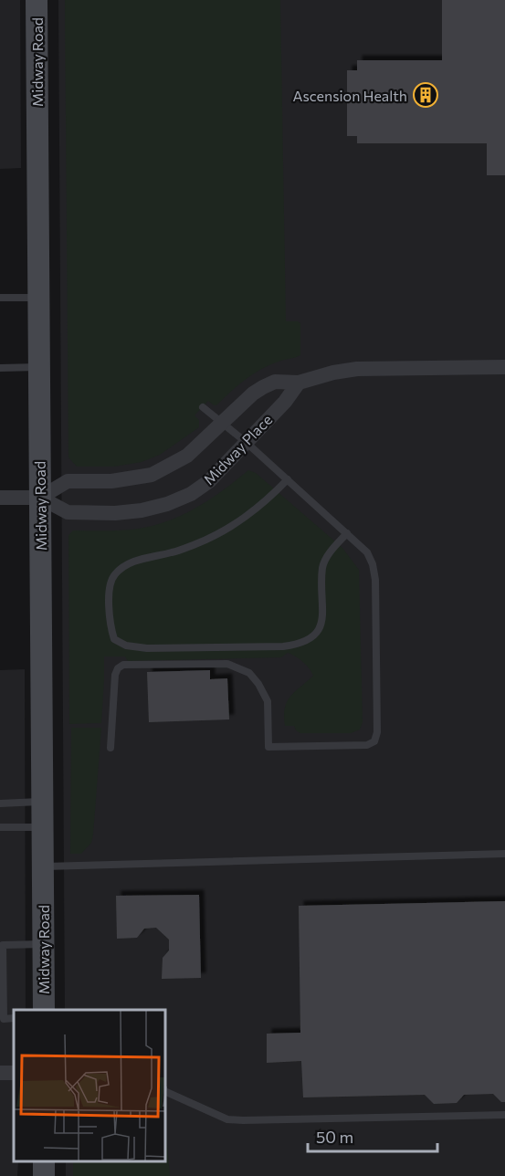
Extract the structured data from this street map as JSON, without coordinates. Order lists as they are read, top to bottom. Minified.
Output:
{"streets":{"main road":["Midway Road"],"street":["Midway Place"]},"crossings":[["Midway Road","Midway Place"]],"places":{"building":["Ascension Health"]},"scale_bar":"50 m"}
